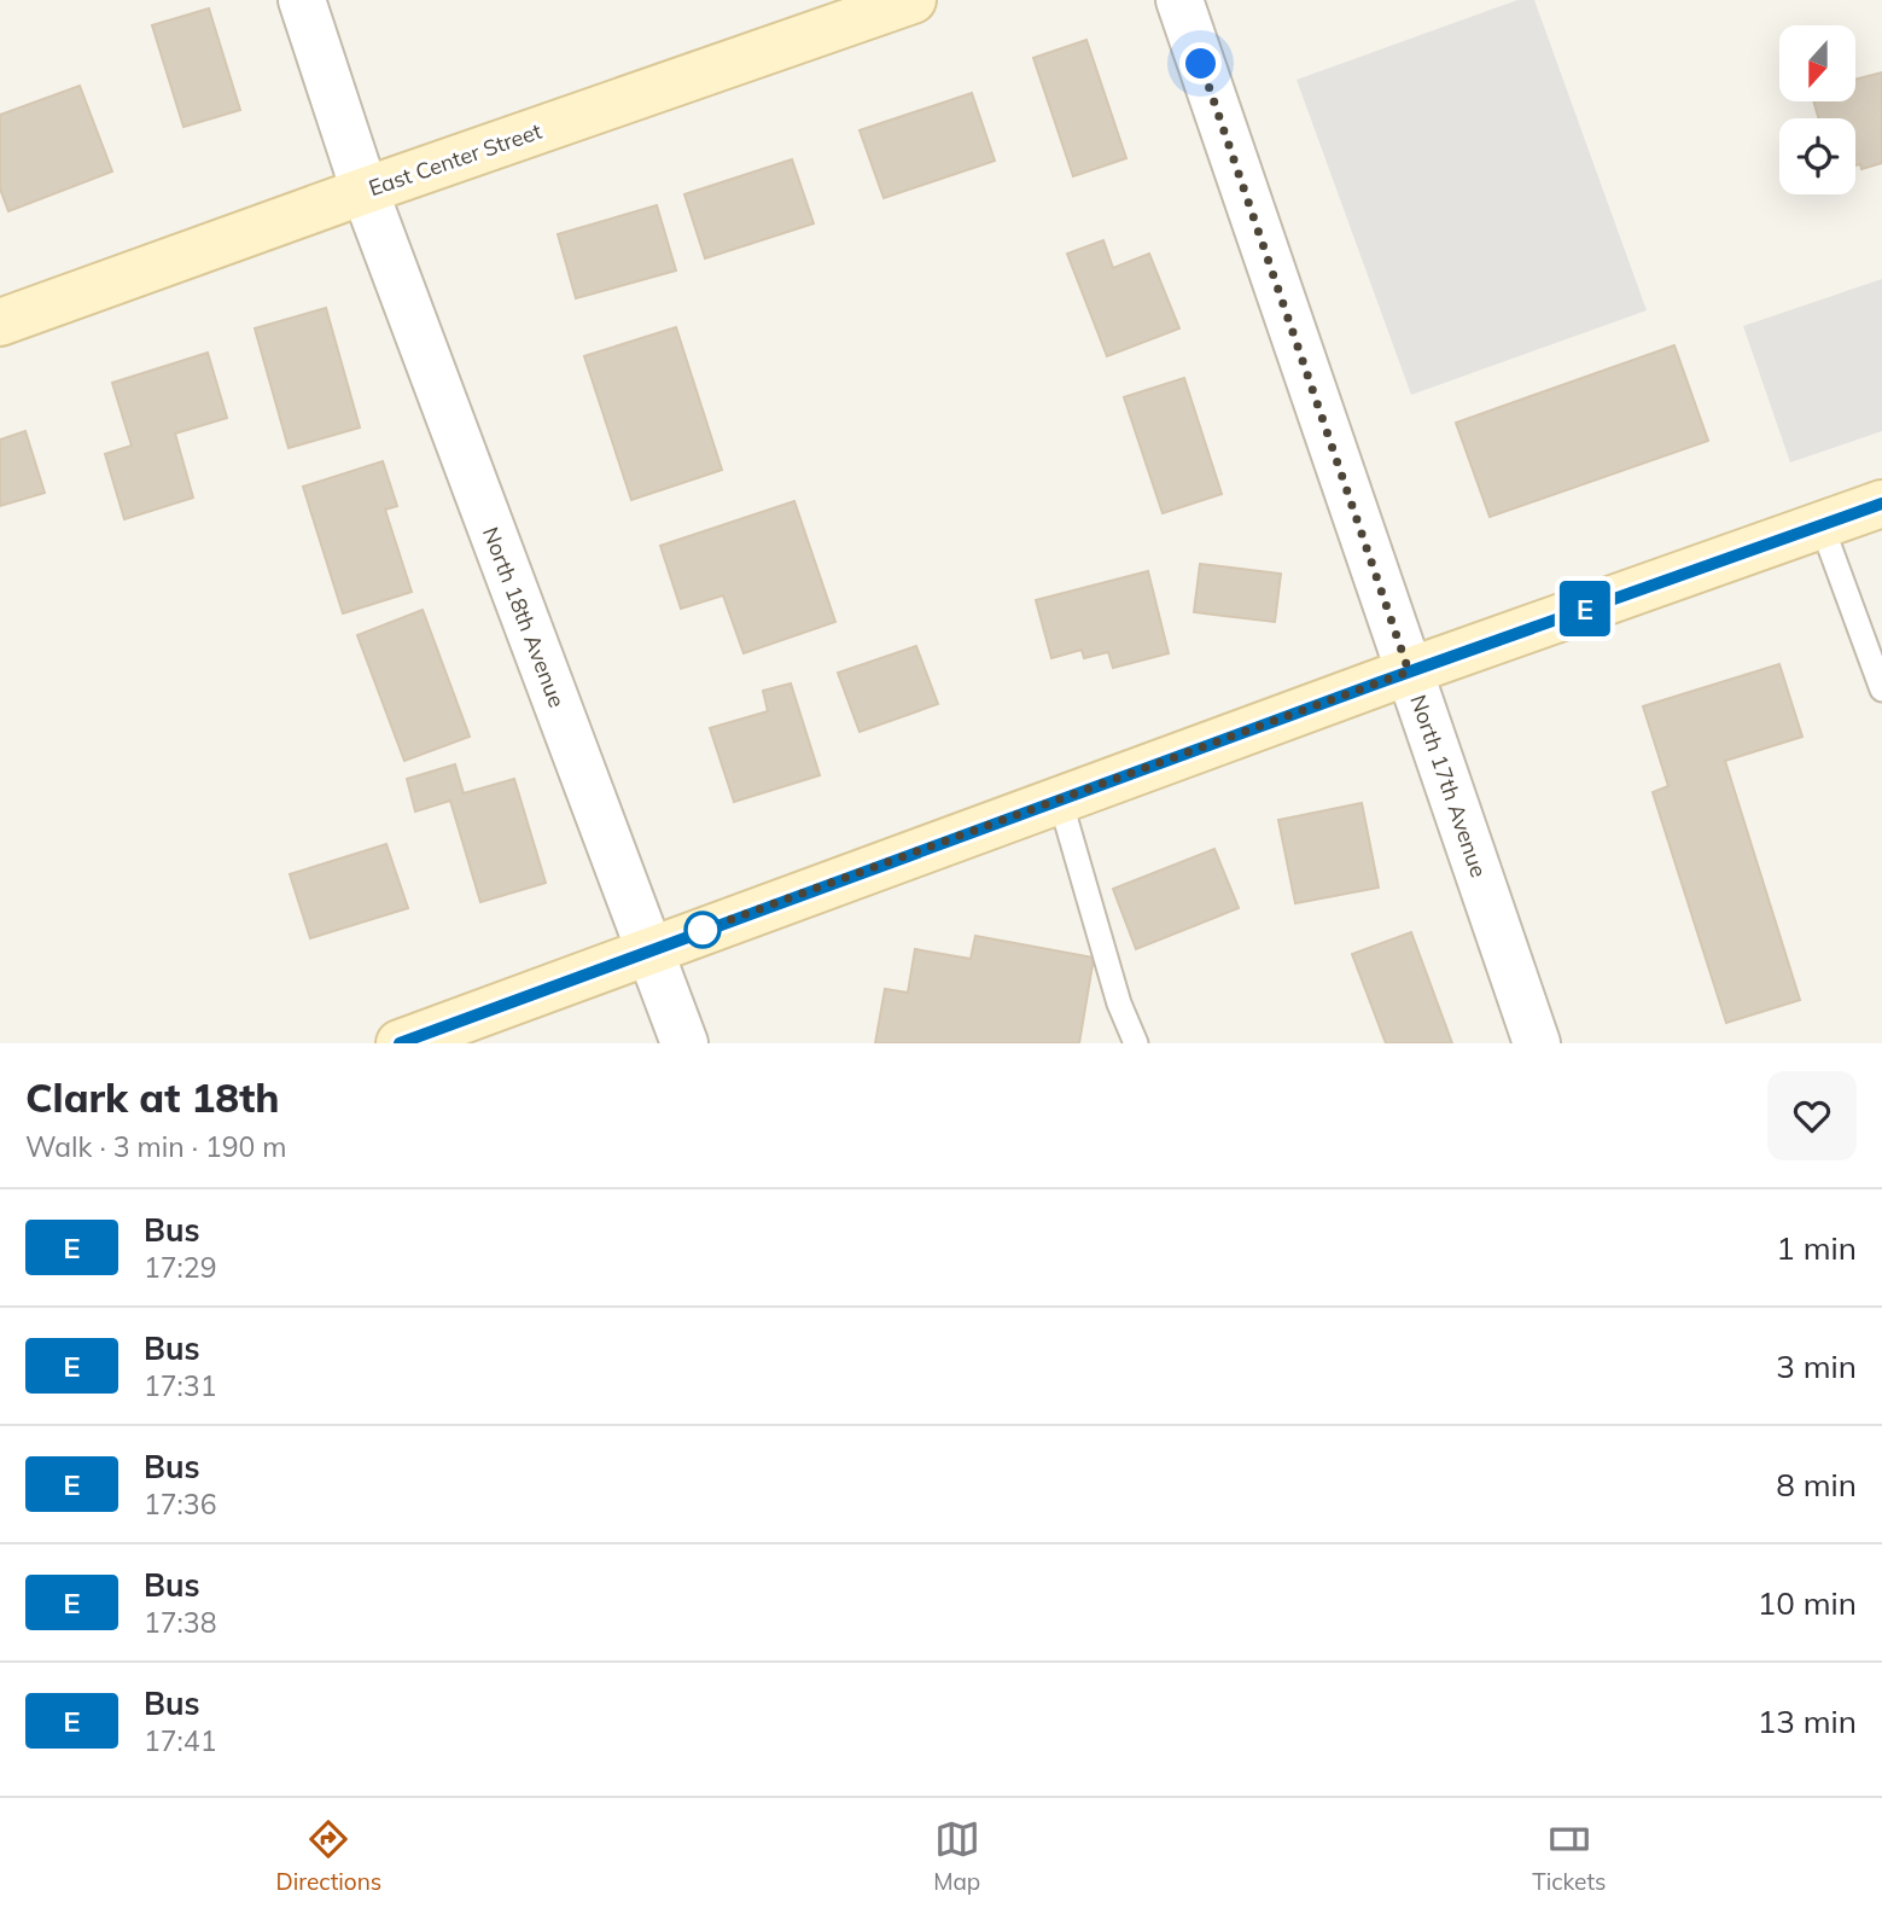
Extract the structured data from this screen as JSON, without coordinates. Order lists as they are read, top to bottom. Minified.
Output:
{"streets":{"main road":["East Center Street"],"street":["North 18th Avenue","North 17th Avenue"]},"crossings":[["East Center Street","North 18th Avenue"]],"lines":["bus line E"],"north":"bottom","page":{"on_map":"E","heading":["Clark at 18th","Walk · 3 min · 190 m"],"list":[{"mark":"E","name":"Bus","note":"17:29","value":"1 min"},{"mark":"E","name":"Bus","note":"17:31","value":"3 min"},{"mark":"E","name":"Bus","note":"17:36","value":"8 min"},{"mark":"E","name":"Bus","note":"17:38","value":"10 min"},{"mark":"E","name":"Bus","note":"17:41","value":"13 min"}],"tabs":["Directions","Map","Tickets"]}}
